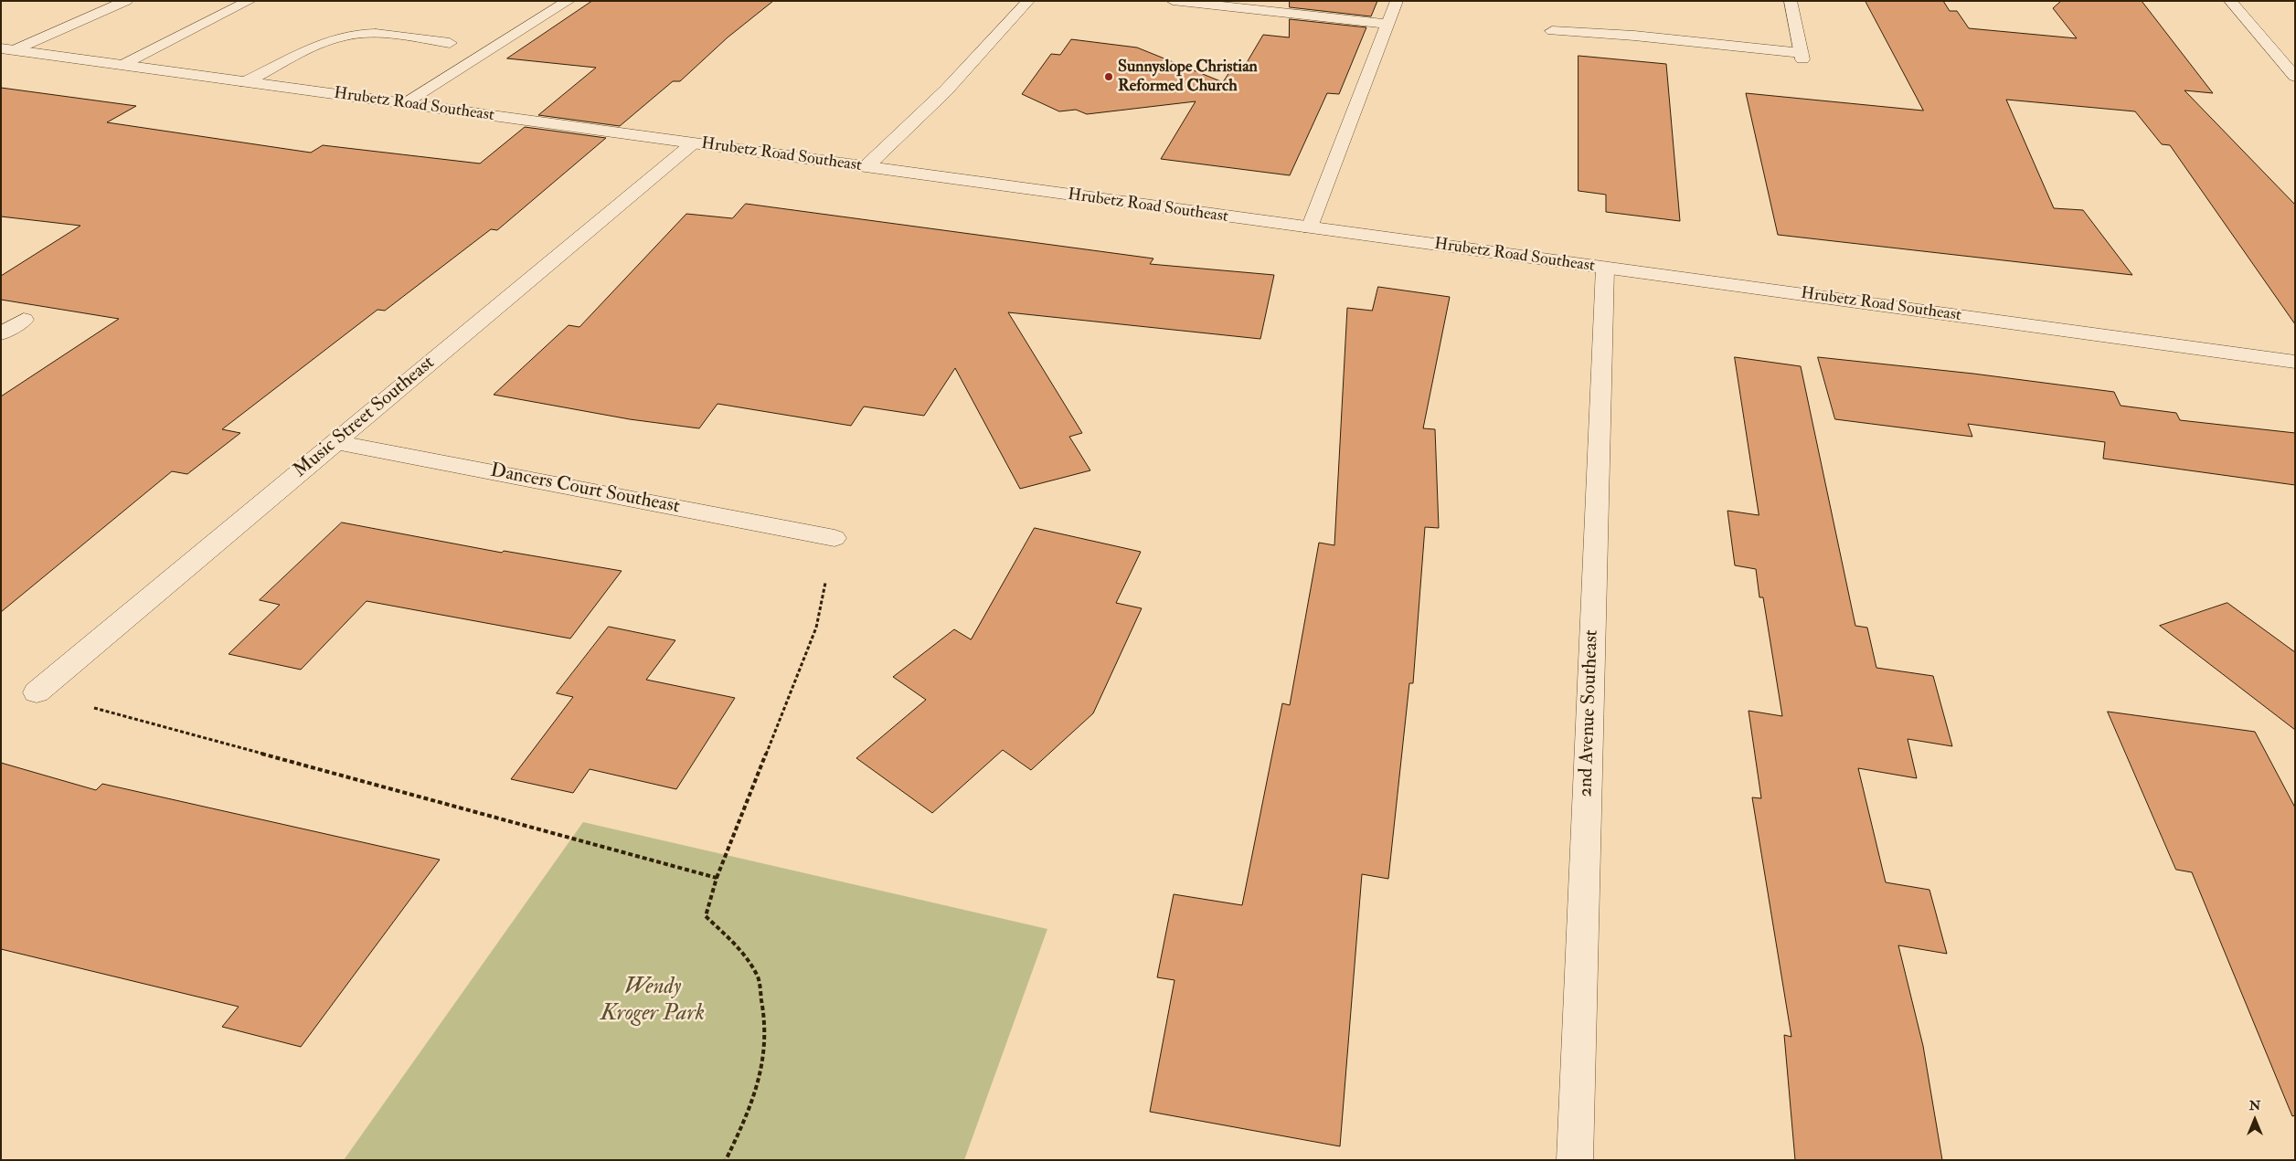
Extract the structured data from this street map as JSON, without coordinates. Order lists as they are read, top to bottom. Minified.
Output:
{"streets":{"street":["Hrubetz Road Southeast","Music Street Southeast","Dancers Court Southeast","2nd Avenue Southeast"]},"crossings":[["Hrubetz Road Southeast","Music Street Southeast"],["Hrubetz Road Southeast","2nd Avenue Southeast"],["Music Street Southeast","Dancers Court Southeast"]],"parks":["Wendy Kroger Park"],"places":["Sunnyslope Christian Reformed Church"],"north":"top"}
